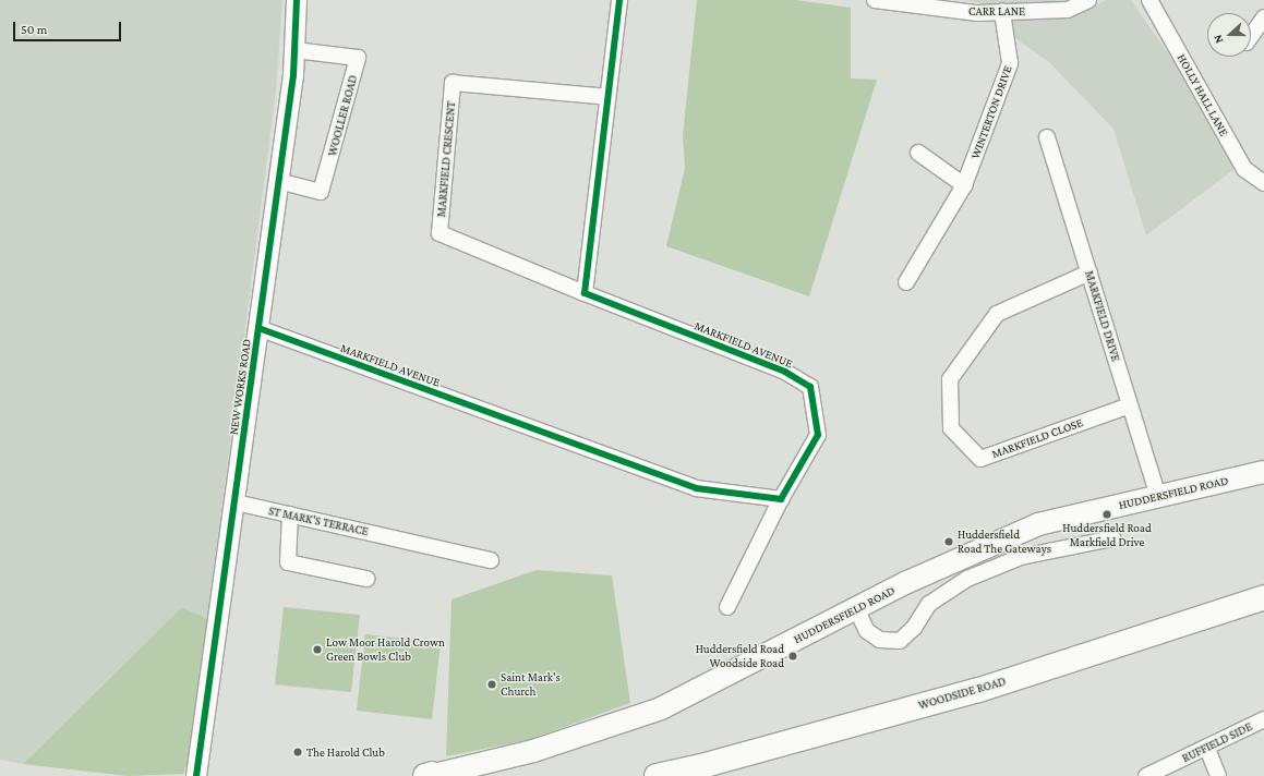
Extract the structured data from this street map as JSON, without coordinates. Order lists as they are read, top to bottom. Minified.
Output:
{"streets":{"main road":["HUDDERSFIELD ROAD","WOODSIDE ROAD"],"street":["CARR LANE","HOLLY HALL LANE","WINTERTON DRIVE","WOOLLER ROAD","MARKFIELD CRESCENT","MARKFIELD DRIVE","MARKFIELD AVENUE","NEW WORKS ROAD","MARKFIELD CLOSE","ST MARK'S TERRACE","RUFFIELD SIDE"]},"crossings":[["CARR LANE","WINTERTON DRIVE"],["WOOLLER ROAD","NEW WORKS ROAD"],["MARKFIELD CRESCENT","MARKFIELD AVENUE"],["MARKFIELD DRIVE","MARKFIELD CLOSE"],["MARKFIELD DRIVE","HUDDERSFIELD ROAD"],["MARKFIELD AVENUE","NEW WORKS ROAD"],["NEW WORKS ROAD","ST MARK'S TERRACE"]],"places":["Huddersfield Road Markfield Drive","Huddersfield Road The Gateways","Low Moor Harold Crown Green Bowls Club","Huddersfield Road Woodside Road","Saint Mark's Church","The Harold Club"],"scale_bar":"50 m","north":"left"}
